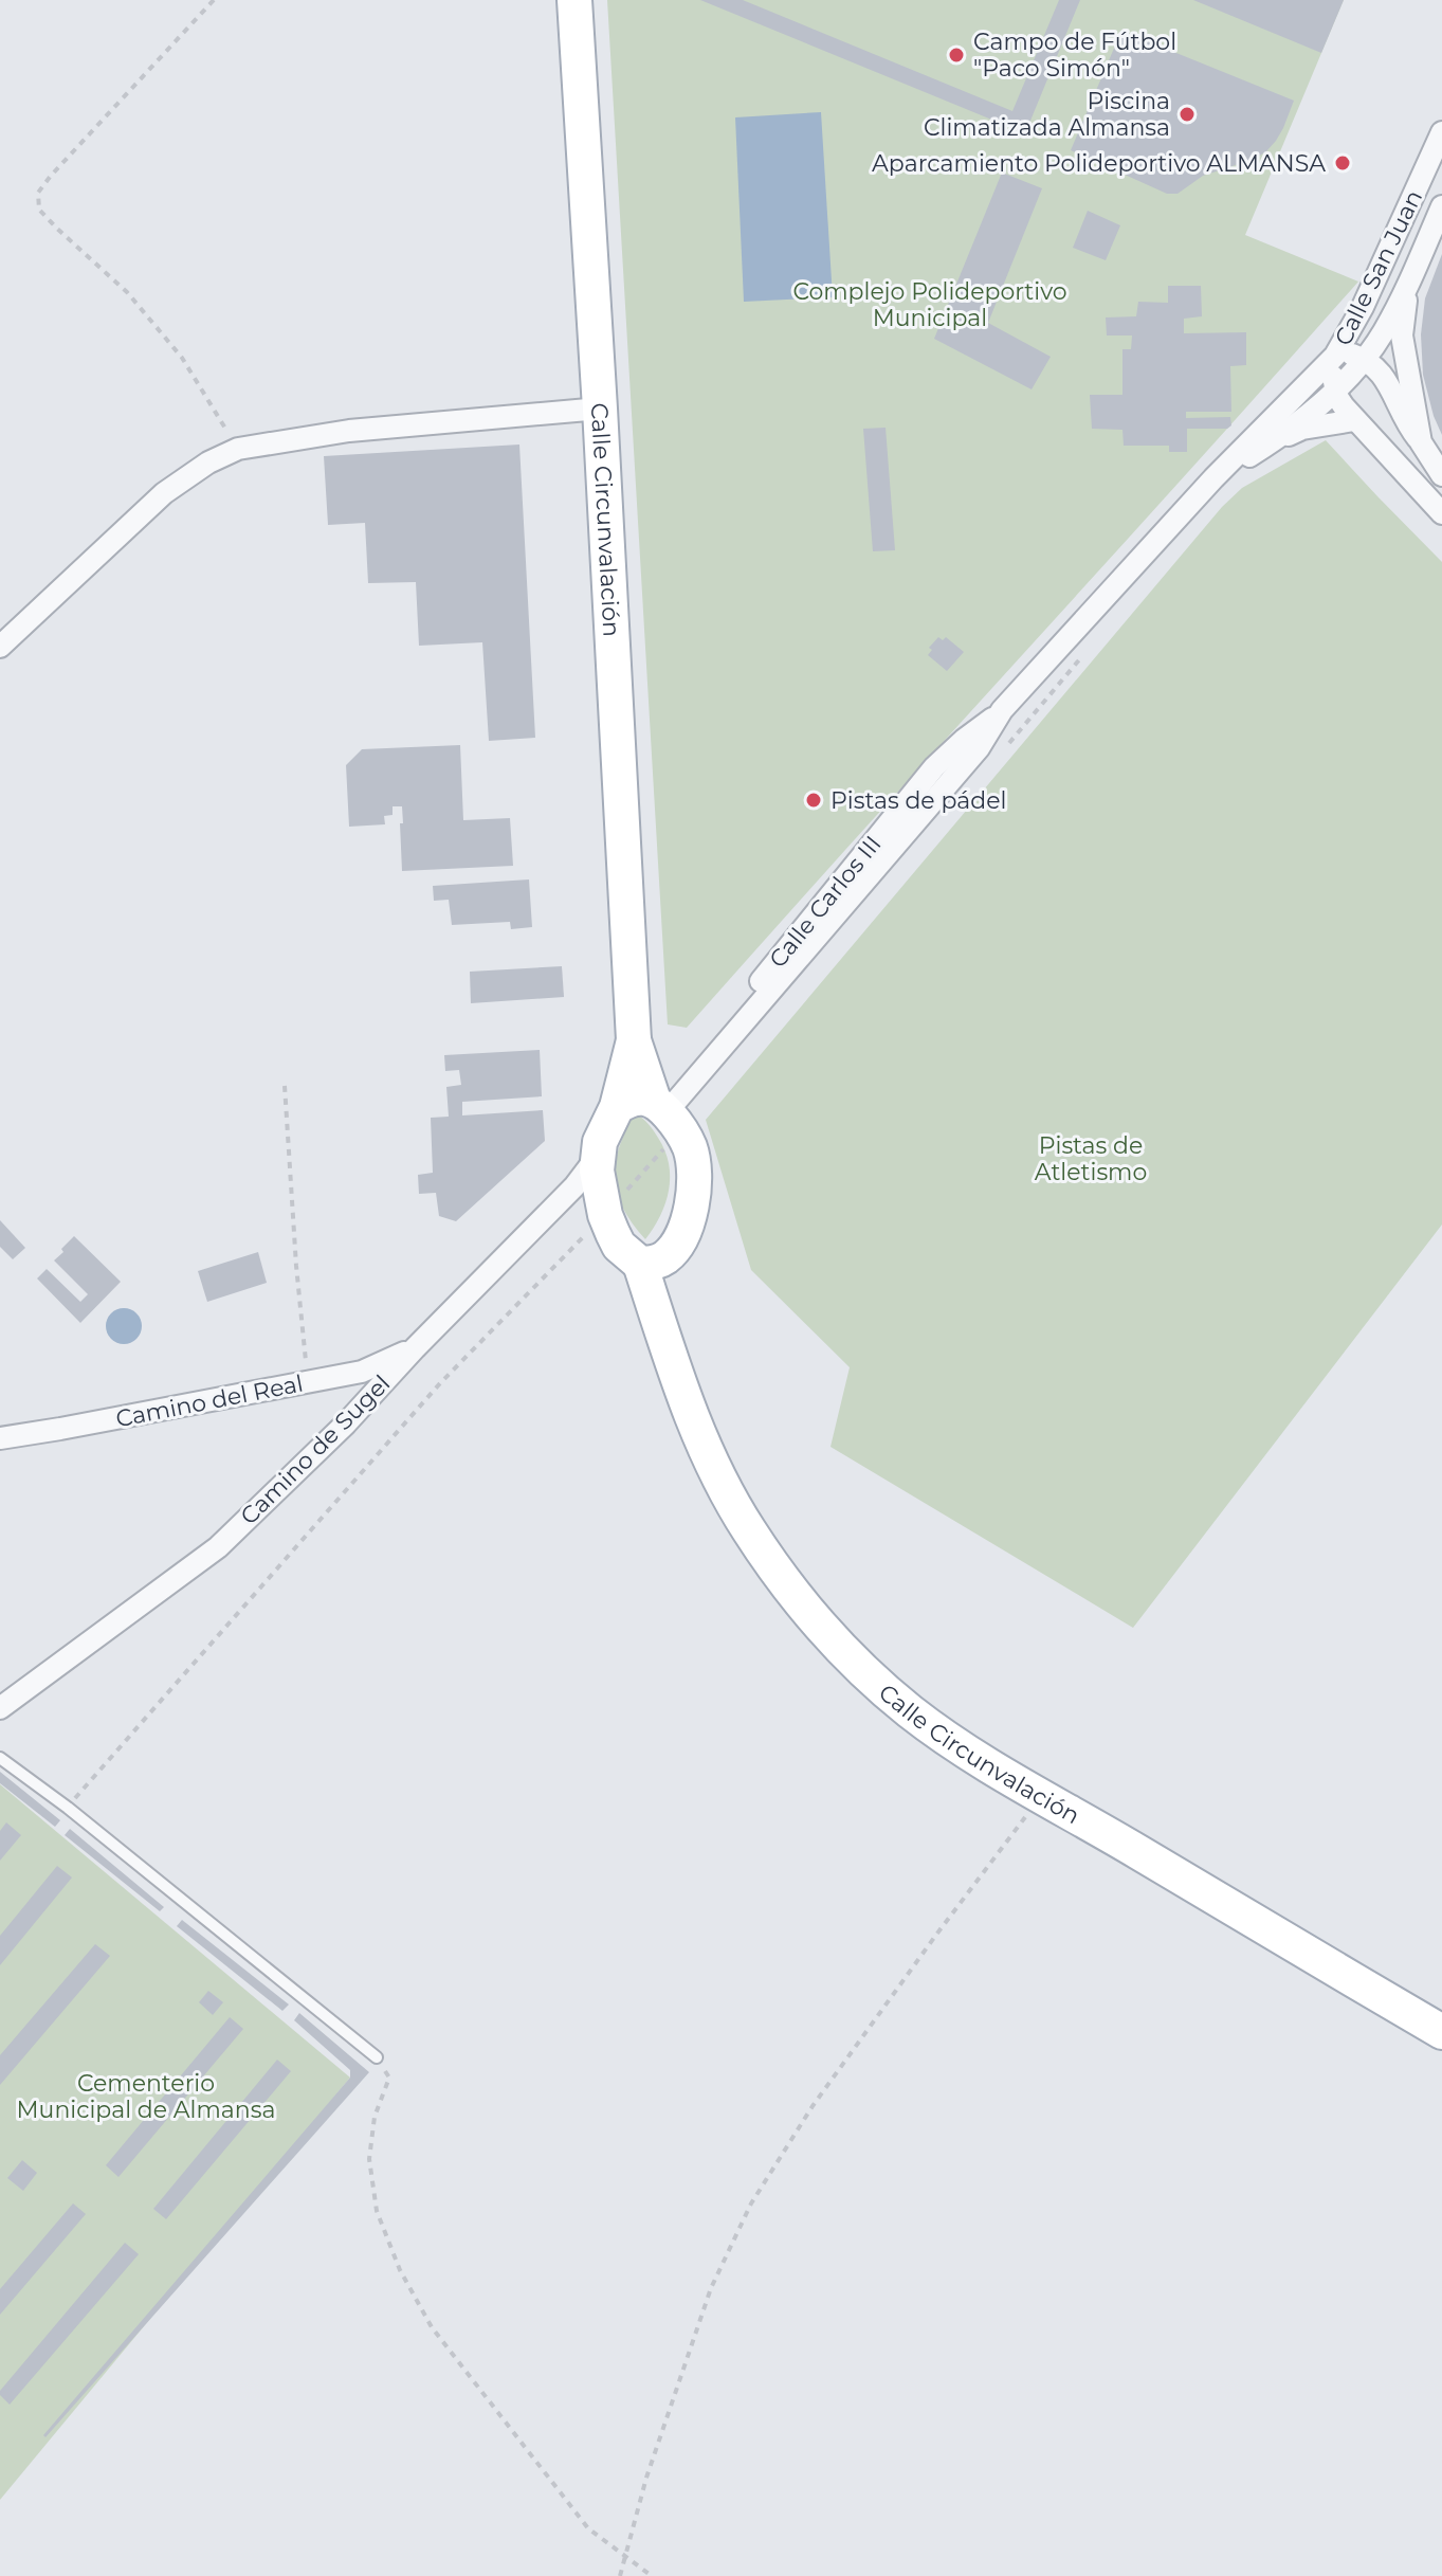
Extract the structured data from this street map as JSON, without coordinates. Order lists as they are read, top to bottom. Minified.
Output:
{"streets":{"main road":["Calle Circunvalación"],"street":["Calle San Juan","Calle Carlos III","Camino del Real","Camino de Sugel"]},"crossings":[["Calle San Juan","Calle Carlos III"],["Calle Circunvalación","Calle Carlos III"],["Calle Circunvalación","Camino de Sugel"],["Calle Carlos III","Camino de Sugel"],["Camino del Real","Camino de Sugel"]],"parks":["Complejo Polideportivo Municipal","Pistas de Atletismo","Cementerio Municipal de Almansa"],"places":["Campo de Fútbol \"Paco Simón\"","Piscina Climatizada Almansa","Aparcamiento Polideportivo ALMANSA","Pistas de pádel"]}
